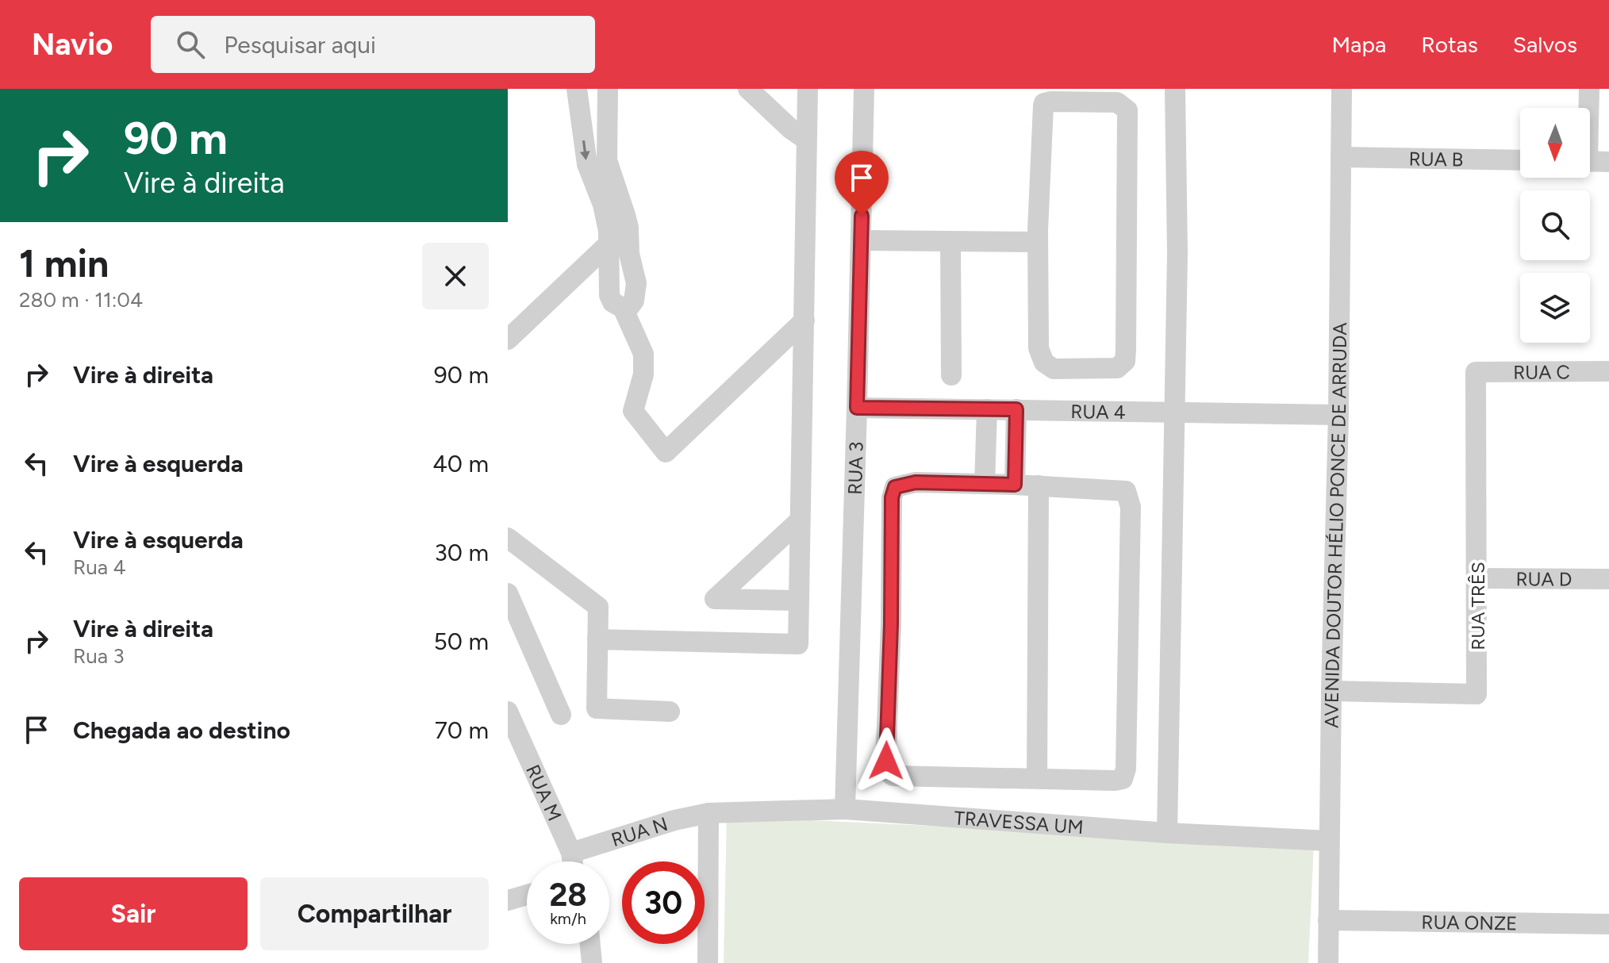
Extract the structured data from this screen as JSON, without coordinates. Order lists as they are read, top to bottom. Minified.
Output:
{"streets":{"street":["RUA B","RUA C","RUA 4","RUA 3","AVENIDA DOUTOR HÉLIO PONCE DE ARRUDA","RUA D","RUA TRÊS","RUA M","TRAVESSA UM","RUA N","RUA ONZE"]},"crossings":[["RUA B","AVENIDA DOUTOR HÉLIO PONCE DE ARRUDA"],["RUA C","RUA TRÊS"],["RUA 4","RUA 3"],["RUA 4","AVENIDA DOUTOR HÉLIO PONCE DE ARRUDA"],["RUA 3","TRAVESSA UM"],["AVENIDA DOUTOR HÉLIO PONCE DE ARRUDA","RUA TRÊS"],["AVENIDA DOUTOR HÉLIO PONCE DE ARRUDA","TRAVESSA UM"],["AVENIDA DOUTOR HÉLIO PONCE DE ARRUDA","RUA ONZE"],["RUA D","RUA TRÊS"],["RUA M","RUA N"],["TRAVESSA UM","RUA N"]],"north":"bottom","page":{"header":"Navio","search":"Pesquisar aqui","nav":["Mapa","Rotas","Salvos"],"turn":["90 m","Vire à direita"],"heading":["1 min","280 m · 11:04"],"list":[{"name":"Vire à direita","value":"90 m"},{"name":"Vire à esquerda","value":"40 m"},{"name":"Vire à esquerda","note":"Rua 4","value":"30 m"},{"name":"Vire à direita","note":"Rua 3","value":"50 m"},{"name":"Chegada ao destino","value":"70 m"}],"speed":"28 km/h","limit":"30","buttons":["Sair","Compartilhar"]}}
